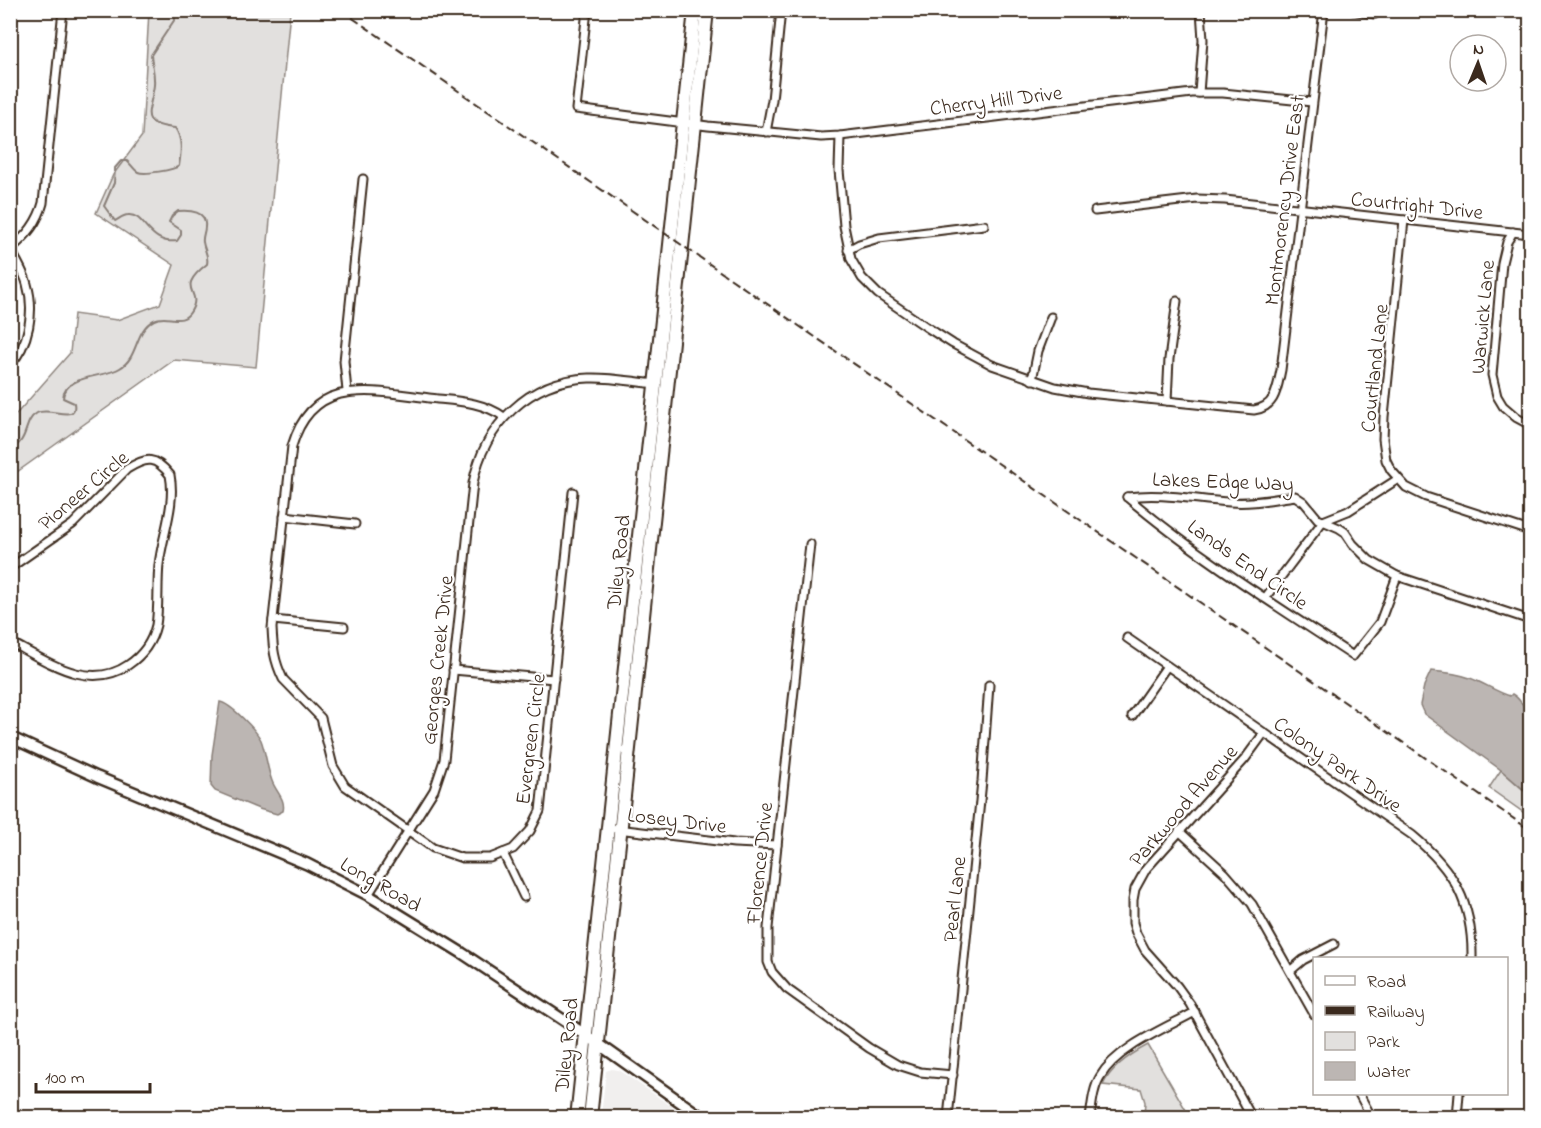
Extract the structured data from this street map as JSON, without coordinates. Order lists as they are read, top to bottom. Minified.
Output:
{"streets":{"highway":["Diley Road"],"main road":["Long Road"],"street":["Cherry Hill Drive","Montmorency Drive East","Courtright Drive","Warwick Lane","Courtland Lane","Lakes Edge Way","Pioneer Circle","Lands End Circle","Georges Creek Drive","Evergreen Circle","Colony Park Drive","Parkwood Avenue","Losey Drive","Florence Drive","Pearl Lane"]},"crossings":[["Cherry Hill Drive","Montmorency Drive East"],["Cherry Hill Drive","Diley Road"],["Montmorency Drive East","Courtright Drive"],["Courtright Drive","Warwick Lane"],["Courtright Drive","Courtland Lane"],["Lakes Edge Way","Lands End Circle"],["Diley Road","Losey Drive"],["Diley Road","Long Road"],["Georges Creek Drive","Evergreen Circle"],["Georges Creek Drive","Long Road"],["Colony Park Drive","Parkwood Avenue"],["Losey Drive","Florence Drive"],["Florence Drive","Pearl Lane"]],"legend":["Road","Railway","Park","Water"],"scale_bar":"100 m","north":"top"}
